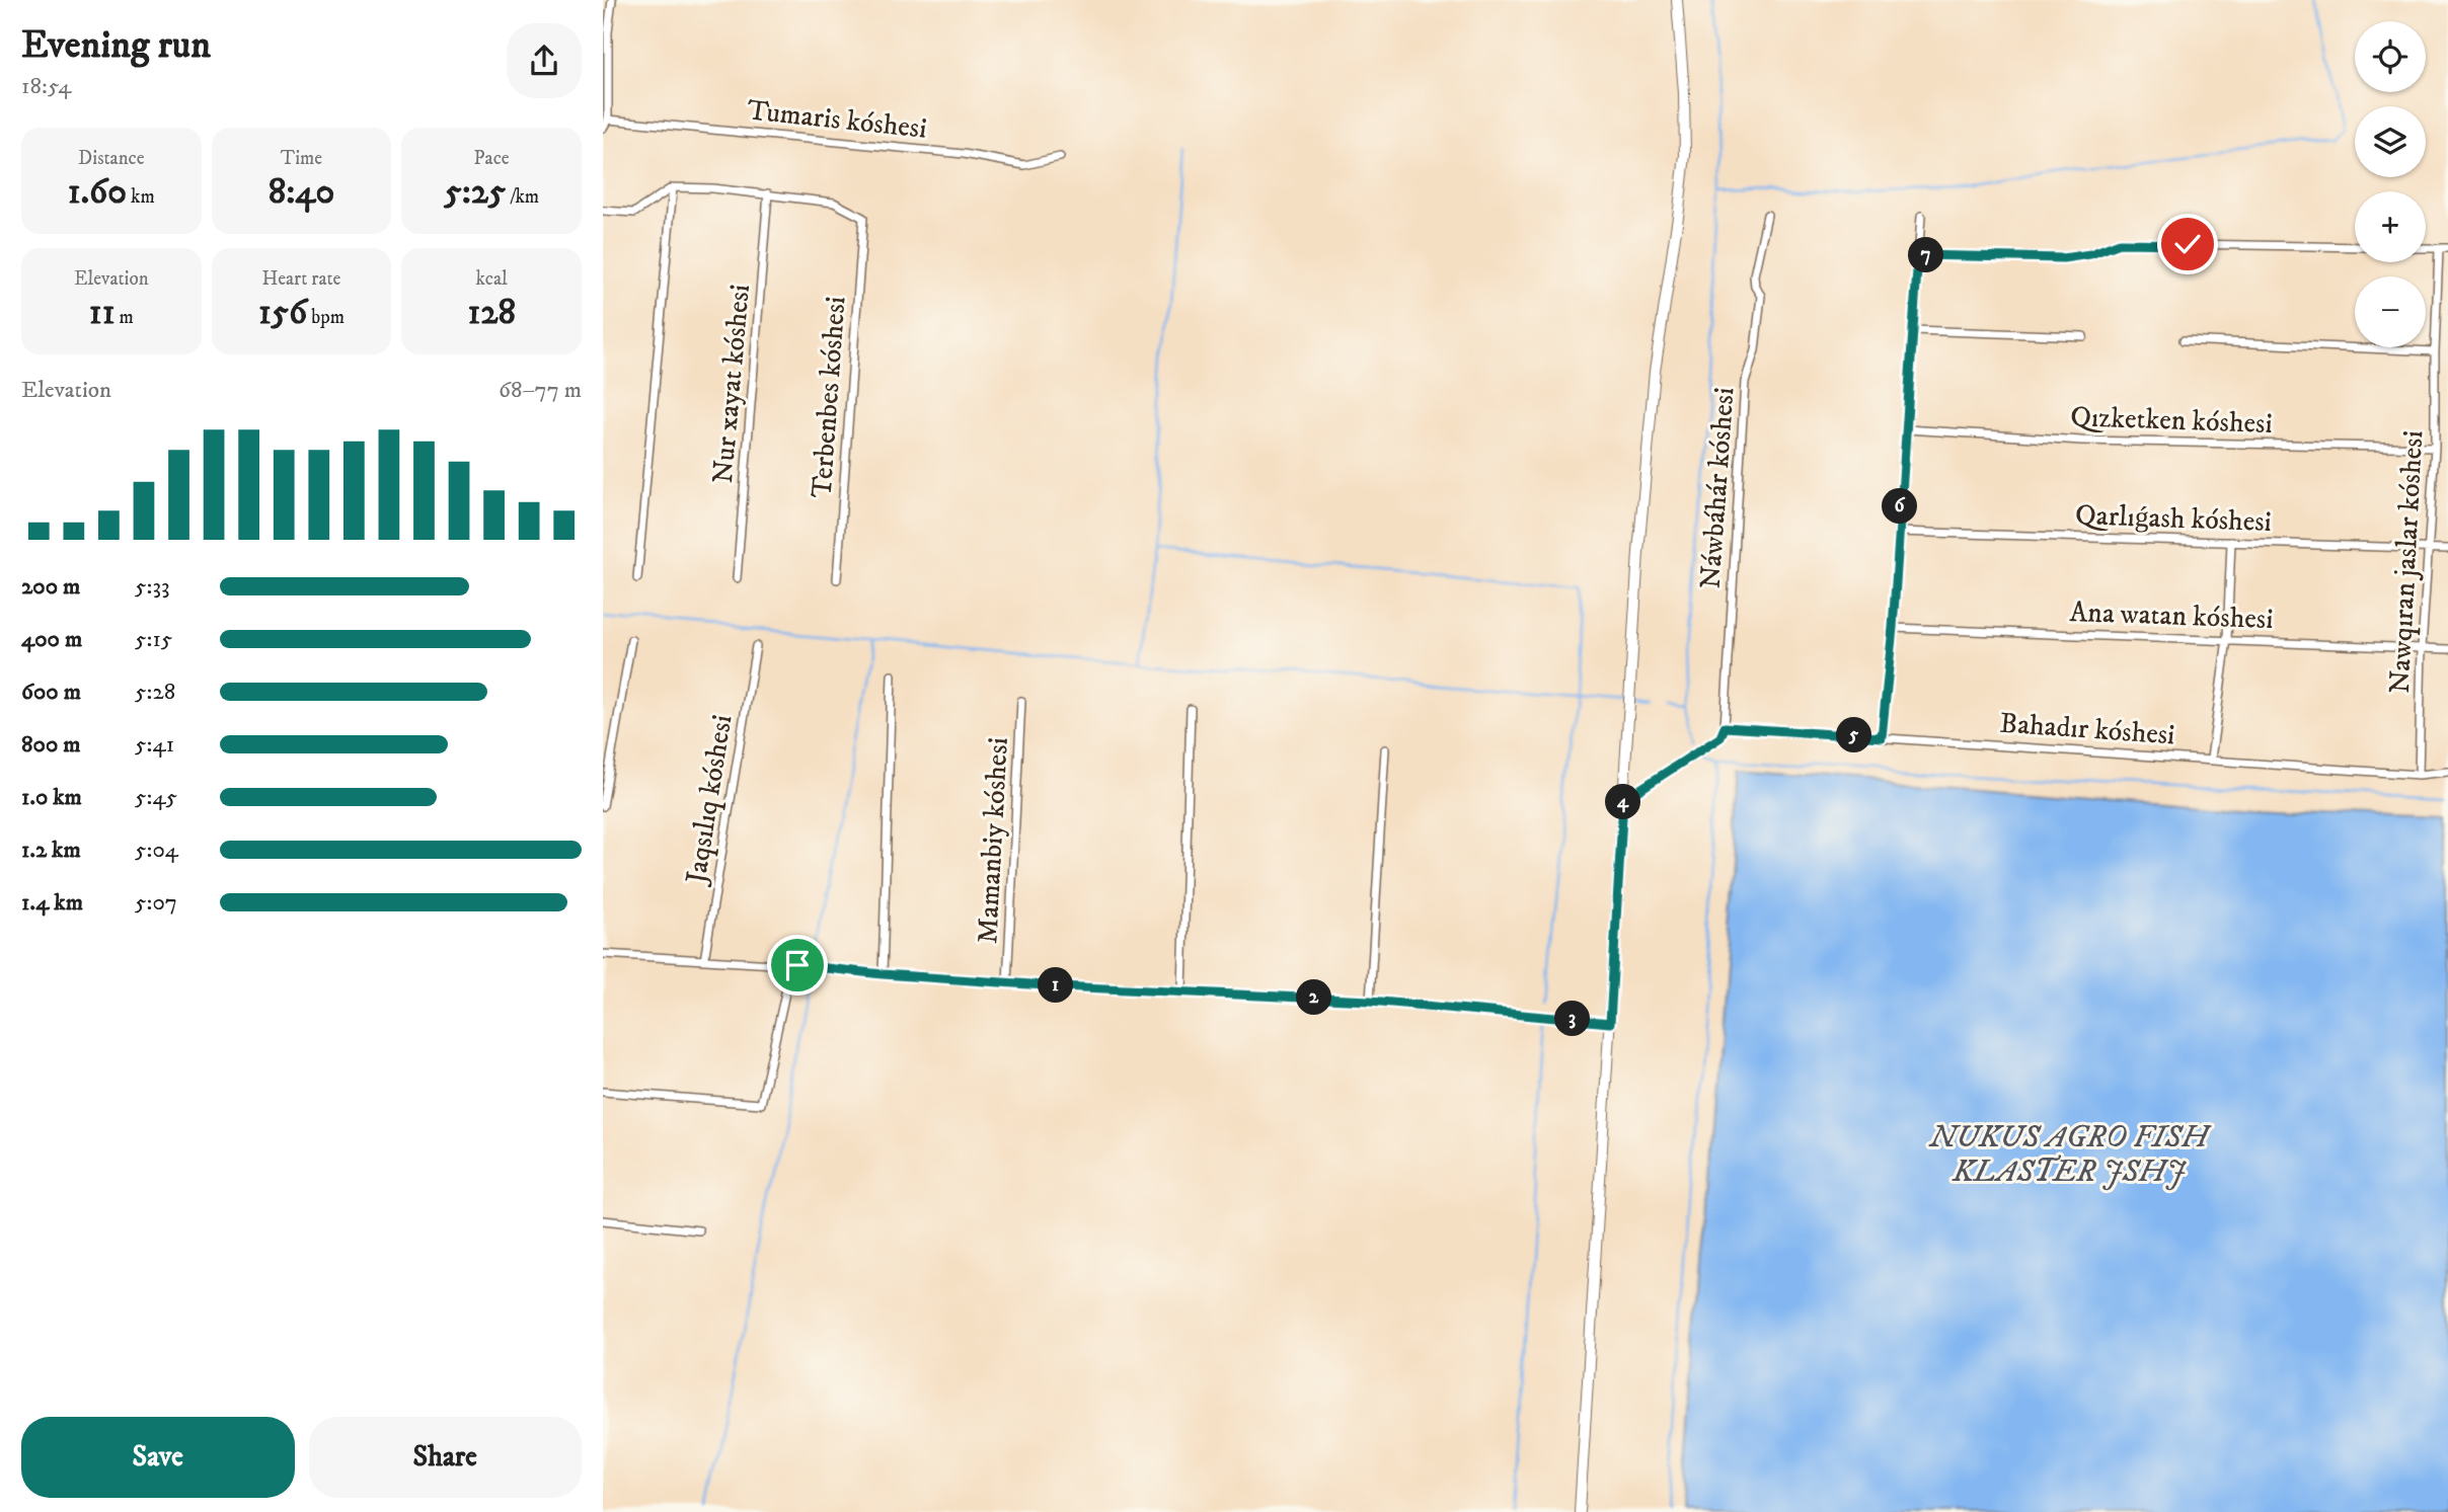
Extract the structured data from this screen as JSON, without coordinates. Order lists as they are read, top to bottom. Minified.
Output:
{"streets":{"street":["Tumaris kóshesi","Nur xayat kóshesi","Terbenbes kóshesi","Qızketken kóshesi","Náwbáhár kóshesi","Qarlıǵash kóshesi","Nawqıran jaslar kóshesi","Ana watan kóshesi","Bahadır kóshesi","Jaqsılıq kóshesi","Mamanbiy kóshesi"]},"crossings":[["Nur xayat kóshesi","Terbenbes kóshesi"],["Qızketken kóshesi","Nawqıran jaslar kóshesi"],["Náwbáhár kóshesi","Bahadır kóshesi"],["Qarlıǵash kóshesi","Nawqıran jaslar kóshesi"],["Nawqıran jaslar kóshesi","Ana watan kóshesi"],["Nawqıran jaslar kóshesi","Bahadır kóshesi"]],"water":["NUKUS AGRO FISH KLASTER JSHJ"],"page":{"heading":["Evening run","18:54"],"map_buttons":["+","−"],"stats":[["Distance","1.60 km"],["Time","8:40"],["Pace","5:25 /km"],["Elevation","11 m"],["Heart rate","156 bpm"],["kcal","128"]],"pins":["7","6","5","4","1","2","3"],"chart":["Elevation","68–77 m"],"list":[{"name":"200 m","note":"5:33"},{"name":"400 m","note":"5:15"},{"name":"600 m","note":"5:28"},{"name":"800 m","note":"5:41"},{"name":"1.0 km","note":"5:45"},{"name":"1.2 km","note":"5:04"},{"name":"1.4 km","note":"5:07"}],"buttons":["Save","Share"]}}
